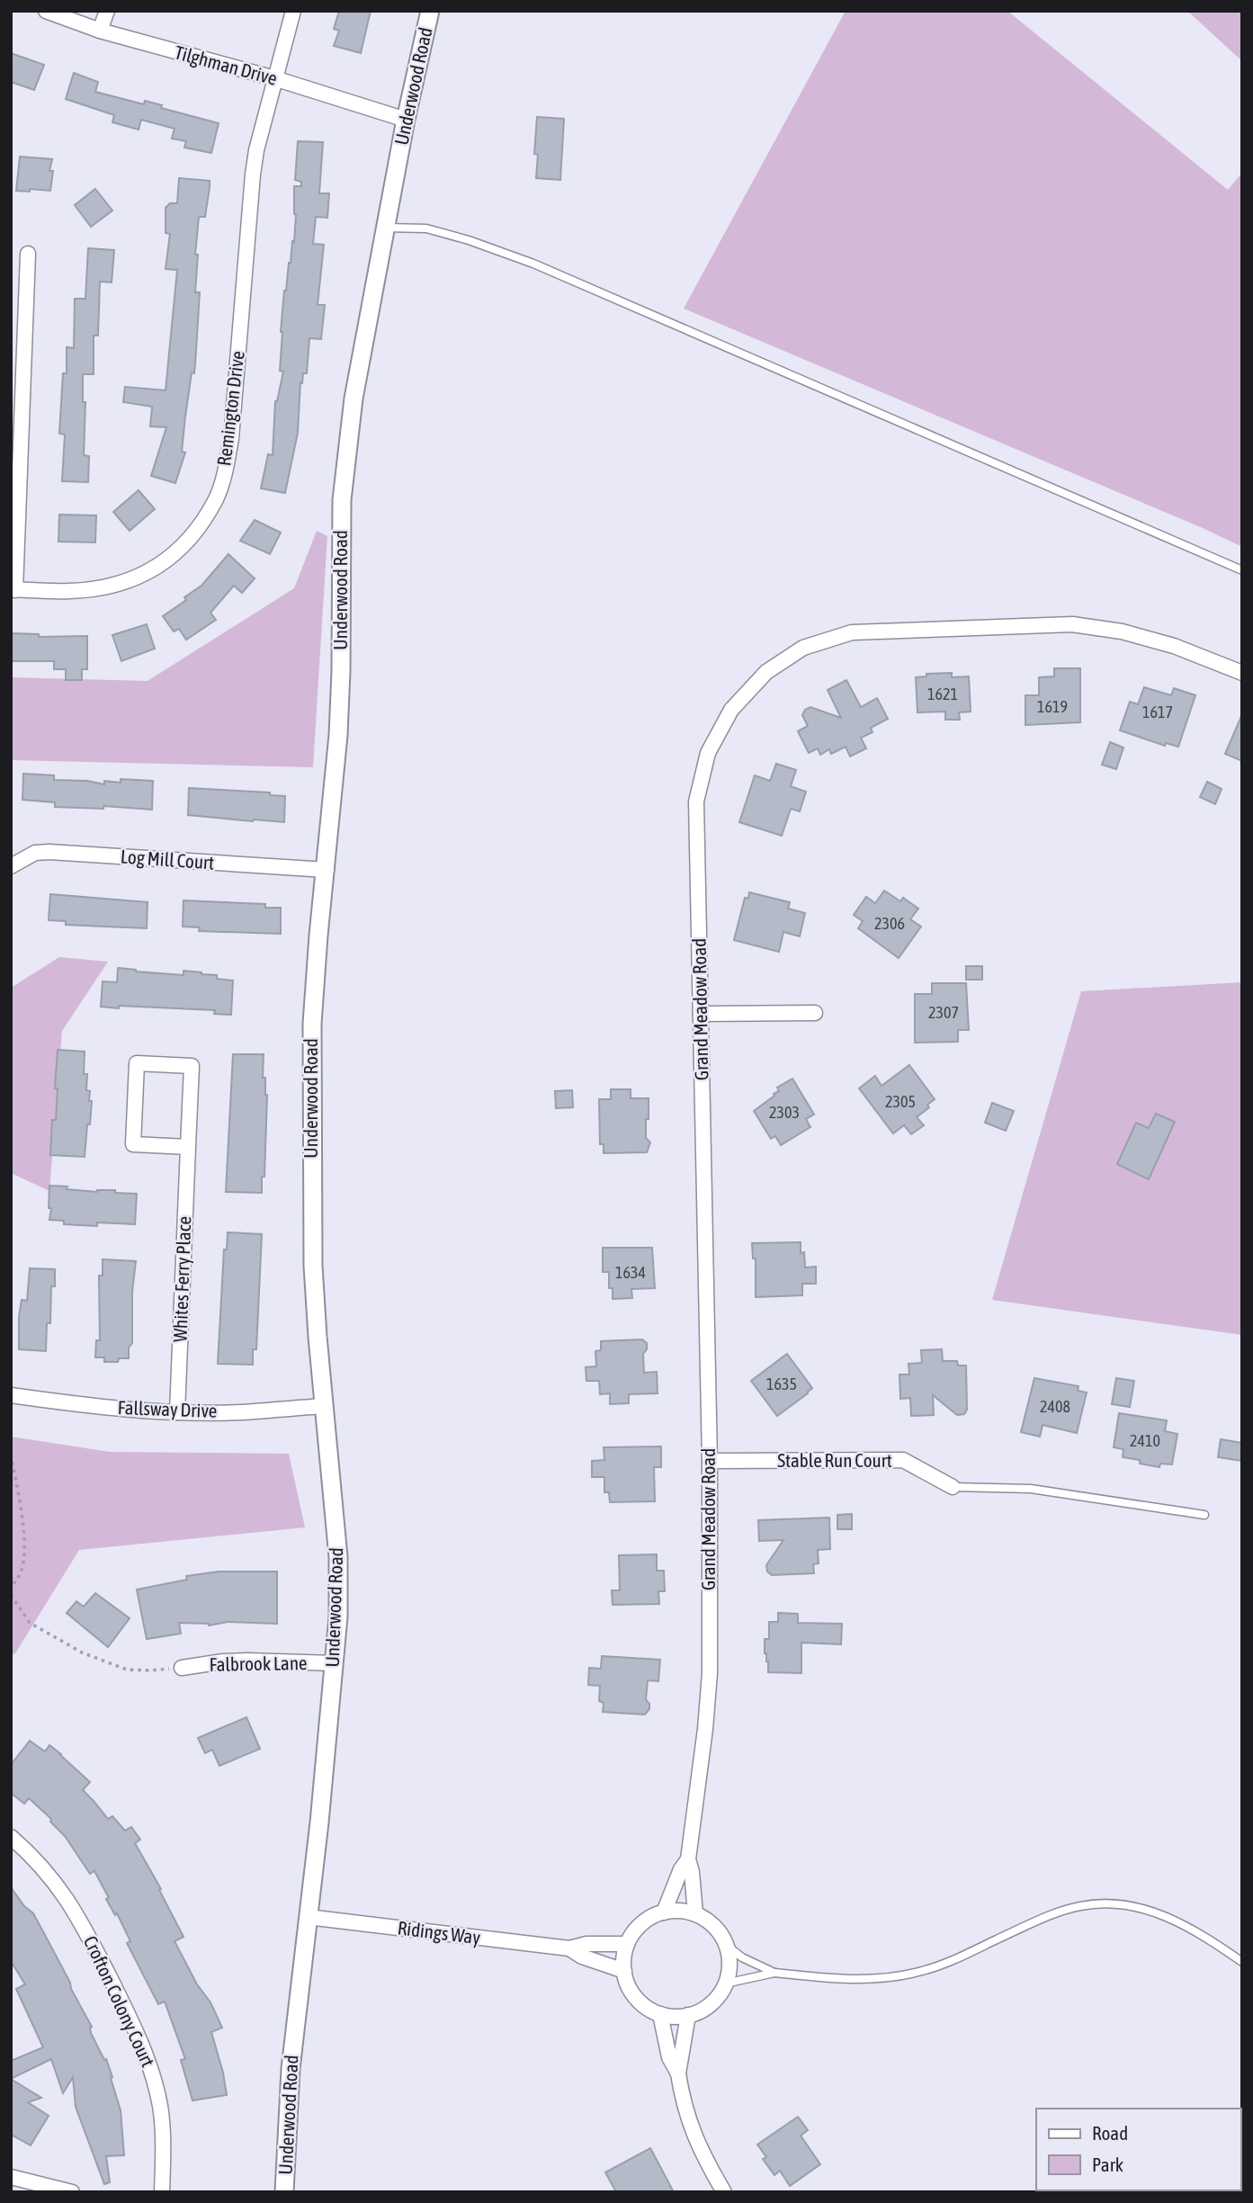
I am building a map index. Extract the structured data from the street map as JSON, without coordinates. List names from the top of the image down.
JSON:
{
  "streets": {
    "street": [
      "Tilghman Drive",
      "Underwood Road",
      "Remington Drive",
      "Log Mill Court",
      "Grand Meadow Road",
      "Whites Ferry Place",
      "Fallsway Drive",
      "Stable Run Court",
      "Falbrook Lane",
      "Ridings Way",
      "Crofton Colony Court"
    ]
  },
  "crossings": [
    ["Tilghman Drive", "Underwood Road"],
    ["Tilghman Drive", "Remington Drive"],
    ["Underwood Road", "Log Mill Court"],
    ["Underwood Road", "Fallsway Drive"],
    ["Underwood Road", "Falbrook Lane"],
    ["Underwood Road", "Ridings Way"],
    ["Grand Meadow Road", "Stable Run Court"],
    ["Grand Meadow Road", "Ridings Way"],
    ["Whites Ferry Place", "Fallsway Drive"]
  ],
  "house_numbers": [
    "1621",
    "1619",
    "1617",
    "2306",
    "2307",
    "2305",
    "2303",
    "1634",
    "1635",
    "2408",
    "2410"
  ],
  "legend": ["Road", "Park"]
}
